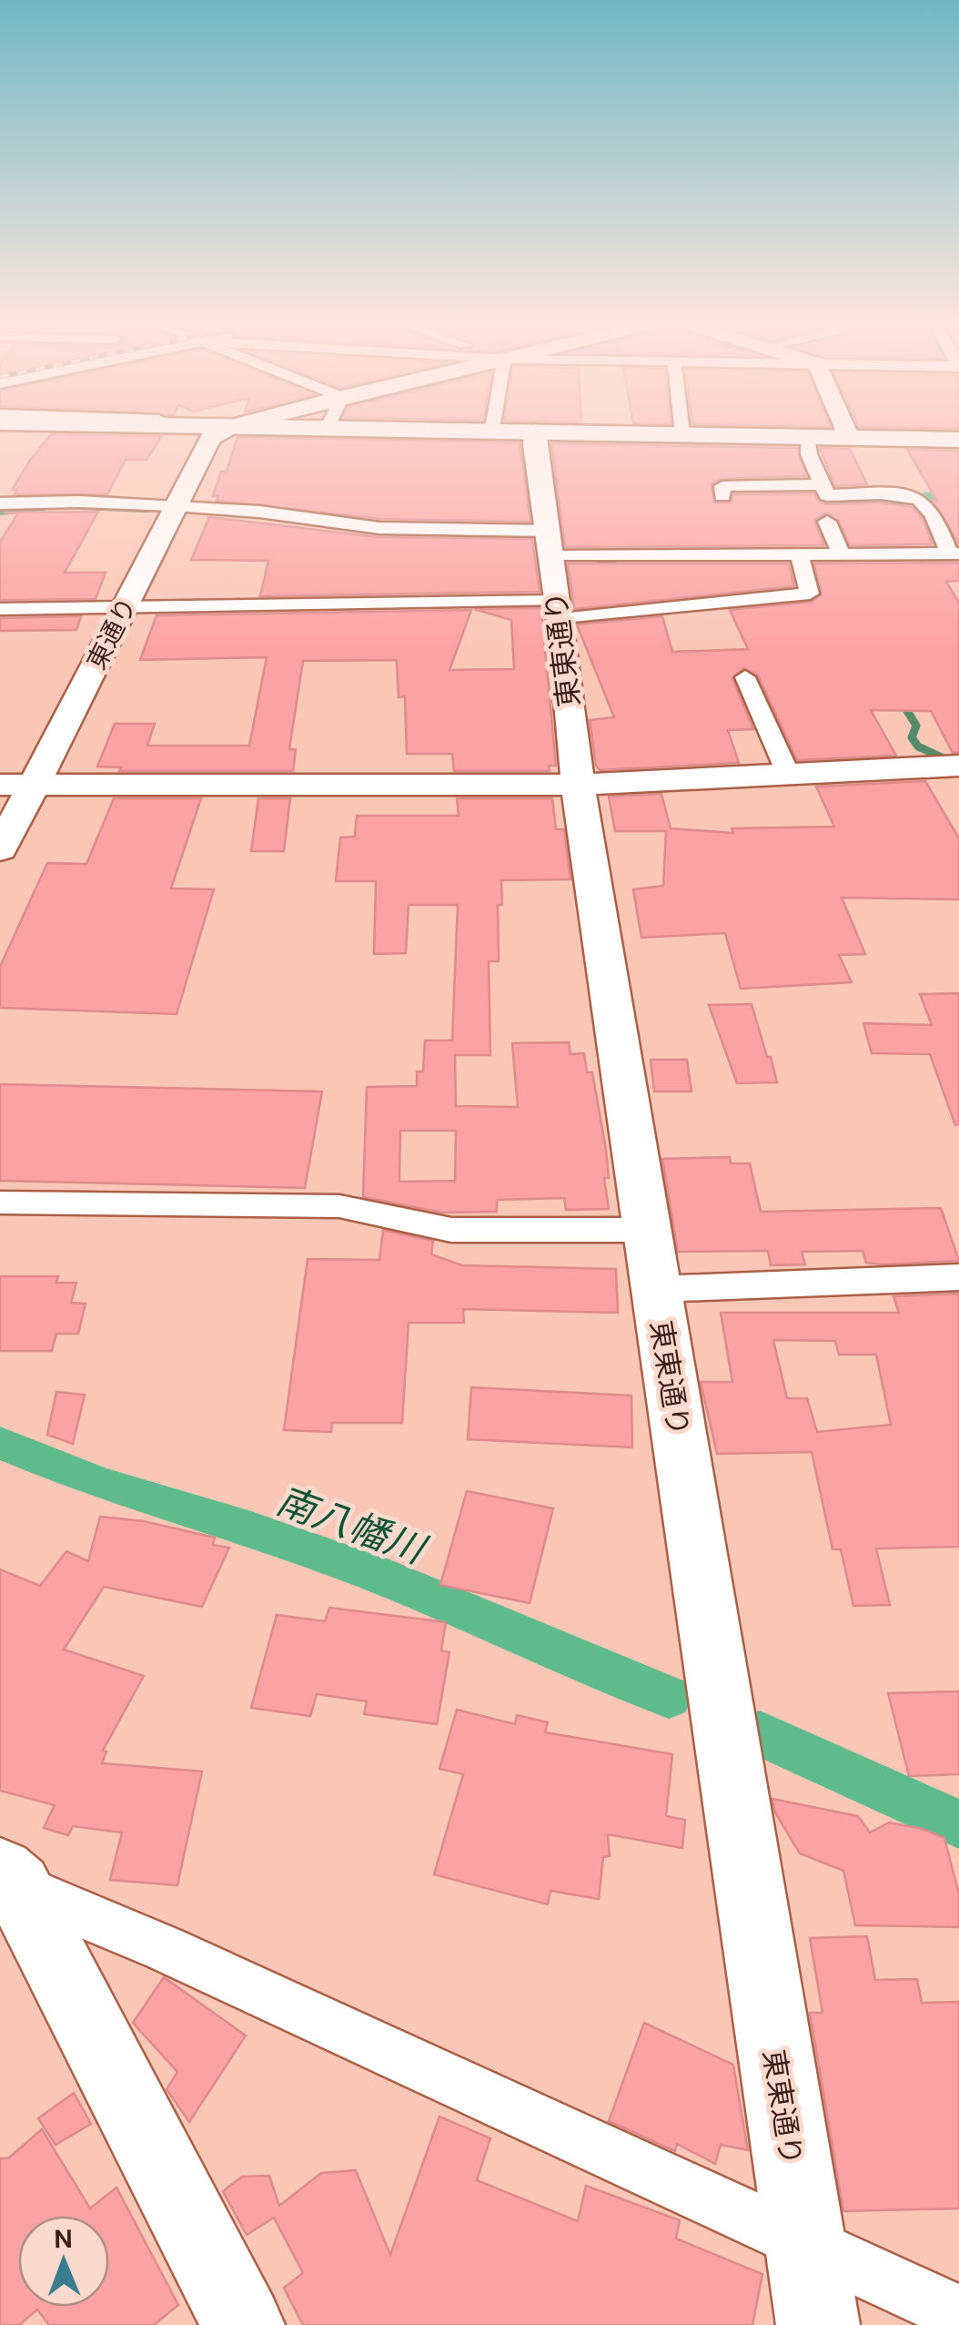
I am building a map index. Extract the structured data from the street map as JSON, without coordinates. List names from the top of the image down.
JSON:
{
  "streets": {
    "street": ["東通り", "東東通り"]
  },
  "water": ["南八幡川"],
  "north": "top"
}
